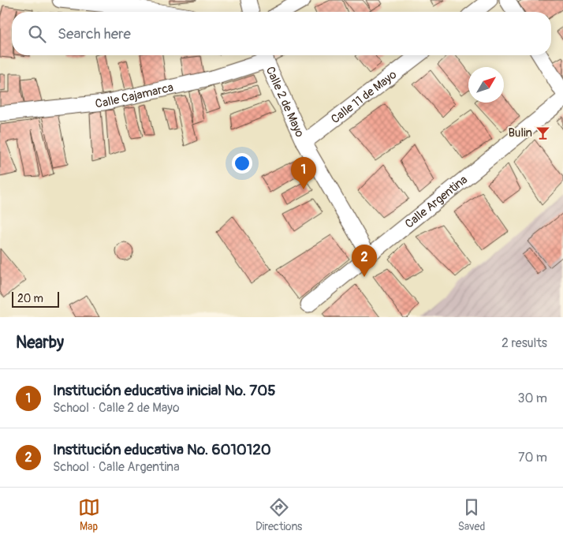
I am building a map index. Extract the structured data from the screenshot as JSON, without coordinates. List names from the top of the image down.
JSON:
{
  "streets": {
    "street": [
      "Calle Cajamarca",
      "Calle 11 de Mayo",
      "Calle 2 de Mayo",
      "Calle Argentina"
    ]
  },
  "crossings": [
    ["Calle Cajamarca", "Calle 2 de Mayo"],
    ["Calle 11 de Mayo", "Calle 2 de Mayo"],
    ["Calle 2 de Mayo", "Calle Argentina"]
  ],
  "places": {
    "bar": ["Bulin"]
  },
  "scale_bar": "20 m",
  "north": "top right",
  "page": {
    "search": "Search here",
    "pins": ["1", "2"],
    "scale": "20 m",
    "heading": ["Nearby", "2 results"],
    "list": [
      {
        "mark": "1",
        "name": "Institución educativa inicial No. 705",
        "note": "School · Calle 2 de Mayo",
        "value": "30 m"
      },
      {
        "mark": "2",
        "name": "Institución educativa No. 6010120",
        "note": "School · Calle Argentina",
        "value": "70 m"
      }
    ],
    "nav": ["Map", "Directions", "Saved"]
  }
}
